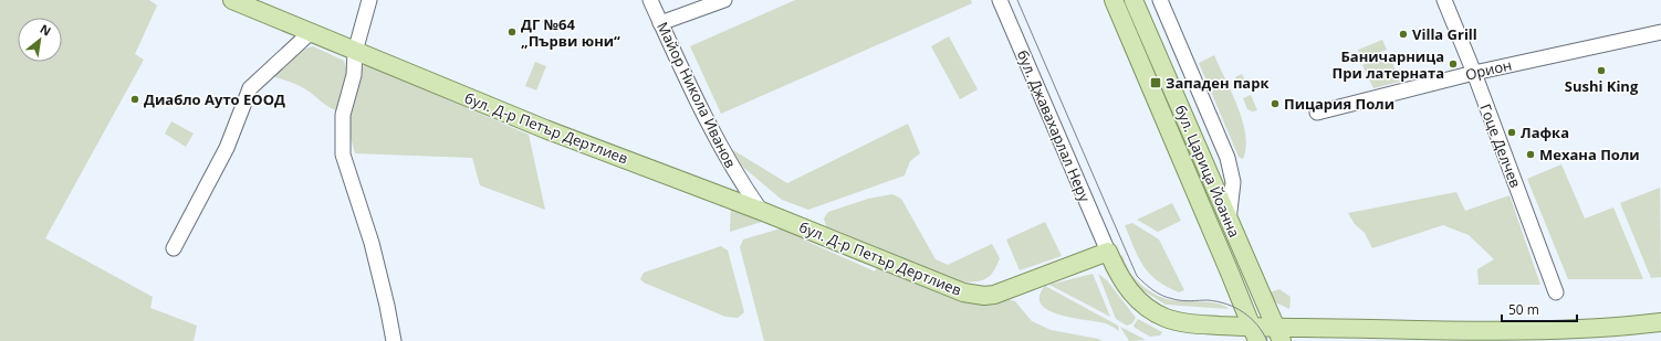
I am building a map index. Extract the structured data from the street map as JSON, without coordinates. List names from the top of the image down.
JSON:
{
  "streets": {
    "main road": ["бул. Д-р Петър Дертлиев", "бул. Царица Йоанна"],
    "street": [
      "Орион",
      "Майор Никола Иванов",
      "бул. Джавахарлал Неру",
      "Гоце Делчев"
    ]
  },
  "crossings": [
    ["Орион", "Гоце Делчев"],
    ["Майор Никола Иванов", "бул. Д-р Петър Дертлиев"],
    ["бул. Джавахарлал Неру", "бул. Д-р Петър Дертлиев"]
  ],
  "places": {
    "other": [
      "ДГ №64 „Първи юни“",
      "Villa Grill",
      "Баничарница При латерната",
      "Sushi King",
      "Диабло Ауто ЕООД",
      "Пицария Поли",
      "Лафка",
      "Механа Поли"
    ],
    "transit": ["Западен парк"]
  },
  "scale_bar": "50 m",
  "north": "top right"
}
